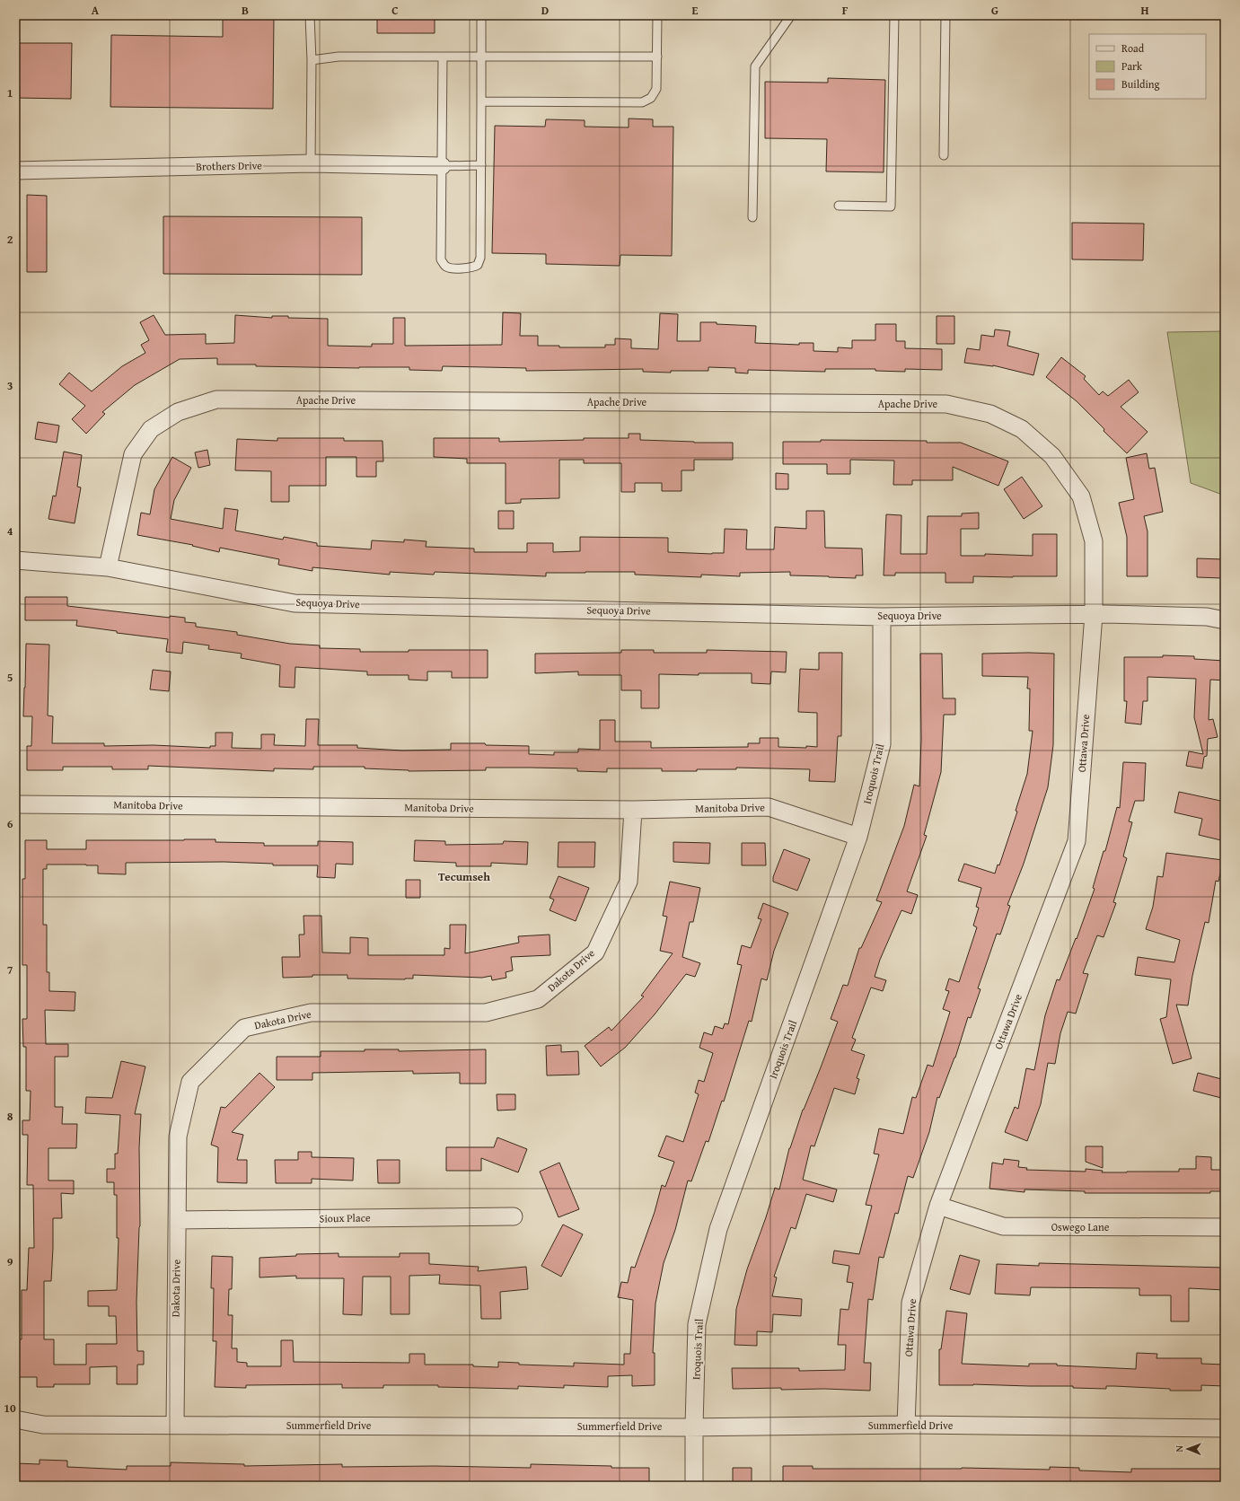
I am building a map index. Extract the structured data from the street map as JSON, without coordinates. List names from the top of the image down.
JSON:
{
  "streets": {
    "street": [
      "Brothers Drive",
      "Apache Drive",
      "Sequoya Drive",
      "Ottawa Drive",
      "Iroquois Trail",
      "Manitoba Drive",
      "Dakota Drive",
      "Sioux Place",
      "Oswego Lane",
      "Summerfield Drive"
    ]
  },
  "crossings": [
    ["Apache Drive", "Sequoya Drive"],
    ["Apache Drive", "Ottawa Drive"],
    ["Sequoya Drive", "Ottawa Drive"],
    ["Sequoya Drive", "Iroquois Trail"],
    ["Ottawa Drive", "Oswego Lane"],
    ["Ottawa Drive", "Summerfield Drive"],
    ["Iroquois Trail", "Manitoba Drive"],
    ["Iroquois Trail", "Summerfield Drive"],
    ["Manitoba Drive", "Dakota Drive"],
    ["Dakota Drive", "Sioux Place"],
    ["Dakota Drive", "Summerfield Drive"]
  ],
  "districts": ["Tecumseh"],
  "legend": ["Road", "Park", "Building"],
  "north": "left",
  "grid": {
    "columns": [
      "A",
      "B",
      "C",
      "D",
      "E",
      "F",
      "G",
      "H"
    ],
    "rows": [
      "1",
      "2",
      "3",
      "4",
      "5",
      "6",
      "7",
      "8",
      "9",
      "10"
    ]
  }
}
